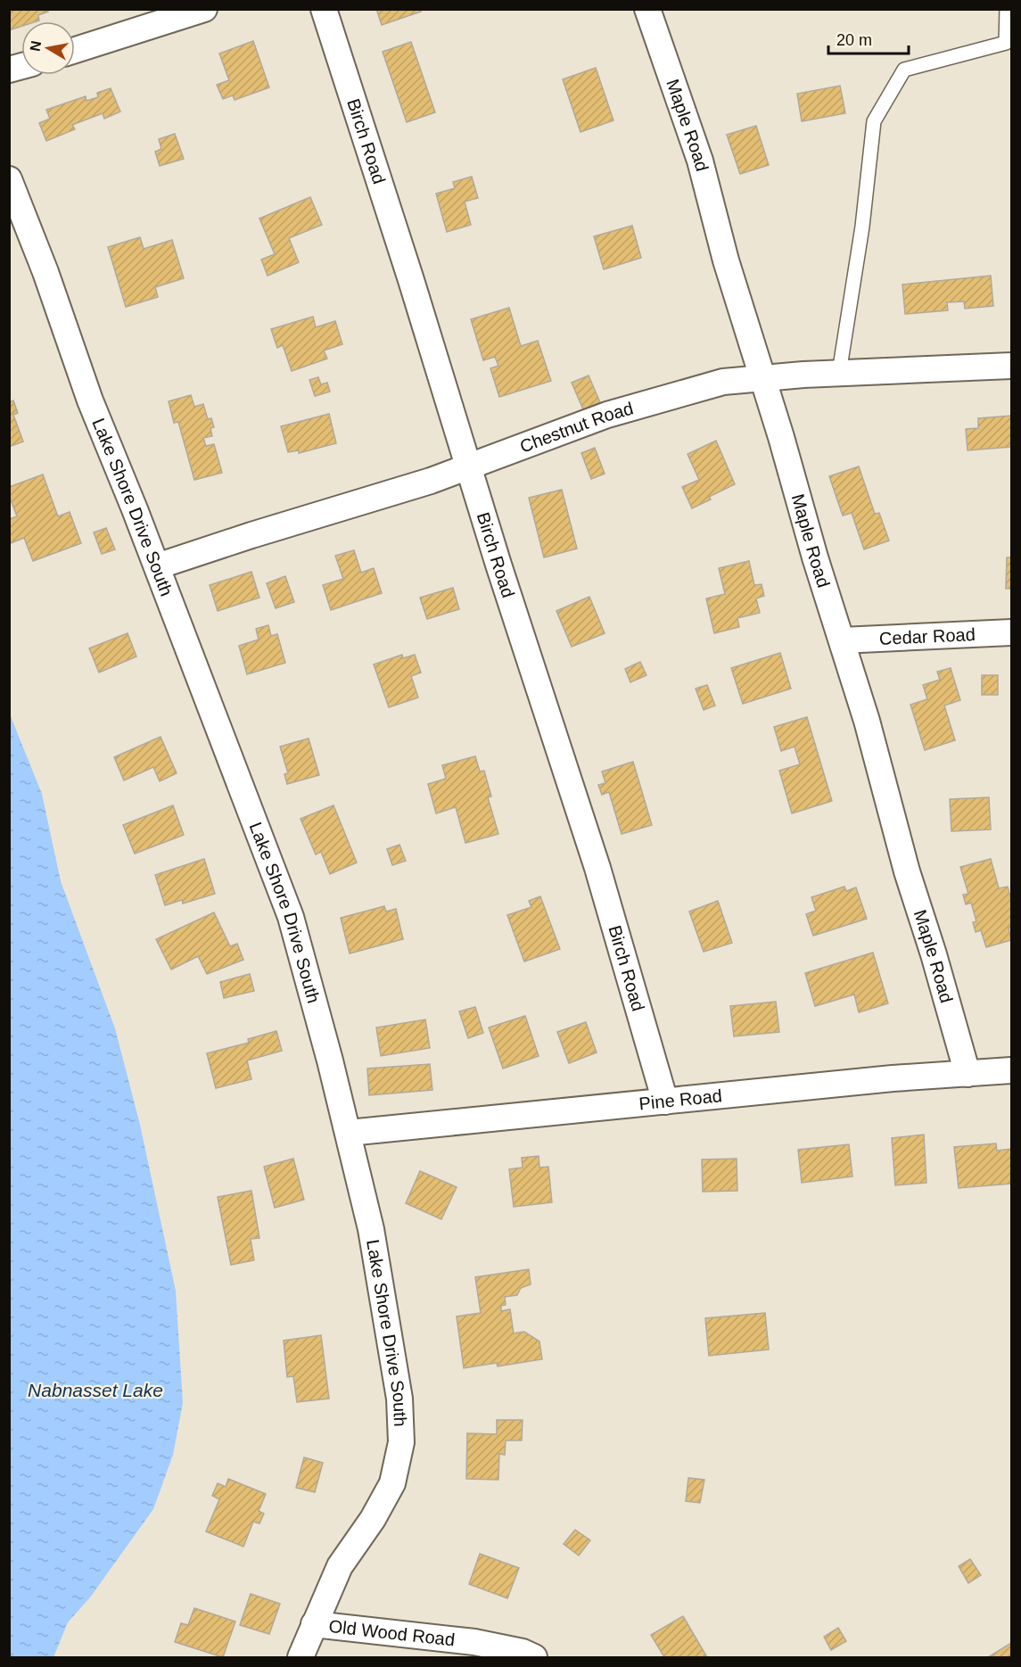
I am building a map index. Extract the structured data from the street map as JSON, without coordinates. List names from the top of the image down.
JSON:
{
  "streets": {
    "street": [
      "Maple Road",
      "Birch Road",
      "Chestnut Road",
      "Lake Shore Drive South",
      "Cedar Road",
      "Pine Road",
      "Old Wood Road"
    ]
  },
  "crossings": [
    ["Maple Road", "Chestnut Road"],
    ["Maple Road", "Cedar Road"],
    ["Maple Road", "Pine Road"],
    ["Birch Road", "Chestnut Road"],
    ["Birch Road", "Pine Road"],
    ["Chestnut Road", "Lake Shore Drive South"],
    ["Lake Shore Drive South", "Pine Road"],
    ["Lake Shore Drive South", "Old Wood Road"]
  ],
  "water": ["Nabnasset Lake"],
  "scale_bar": "20 m",
  "north": "left"
}
